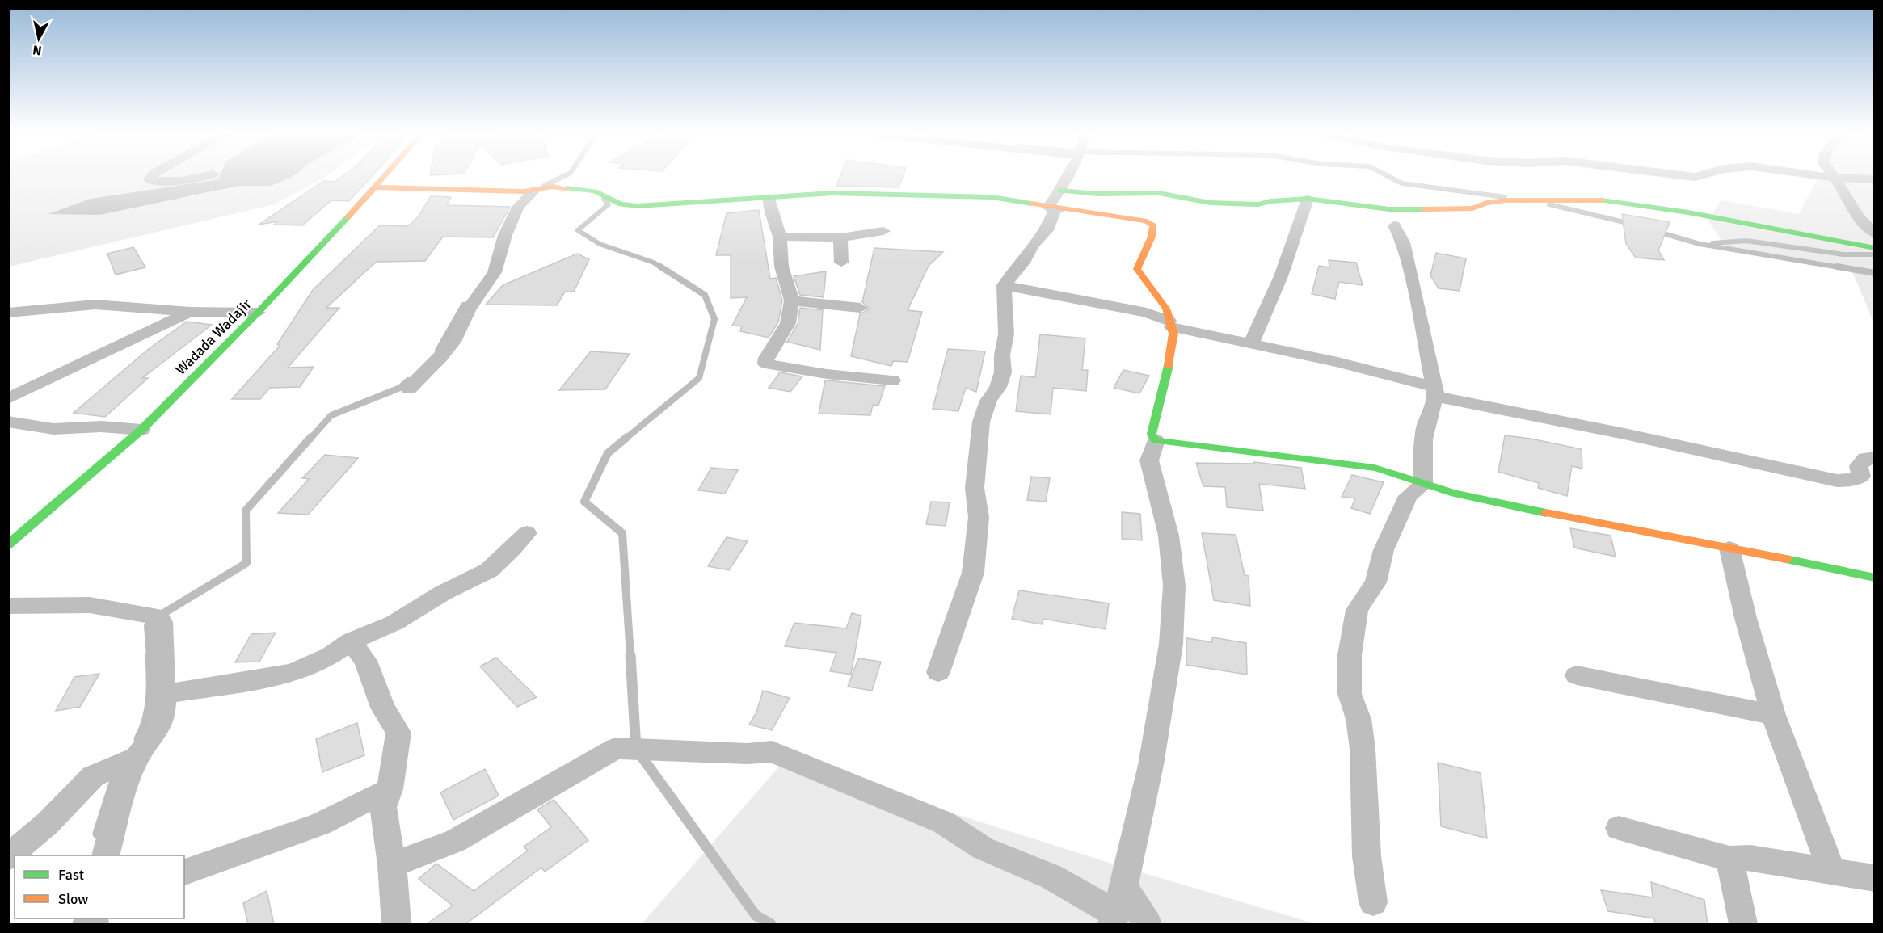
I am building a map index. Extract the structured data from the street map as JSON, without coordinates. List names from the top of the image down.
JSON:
{
  "streets": {
    "street": ["Wadada Wadajir"]
  },
  "legend": ["Fast", "Slow"],
  "north": "bottom"
}
